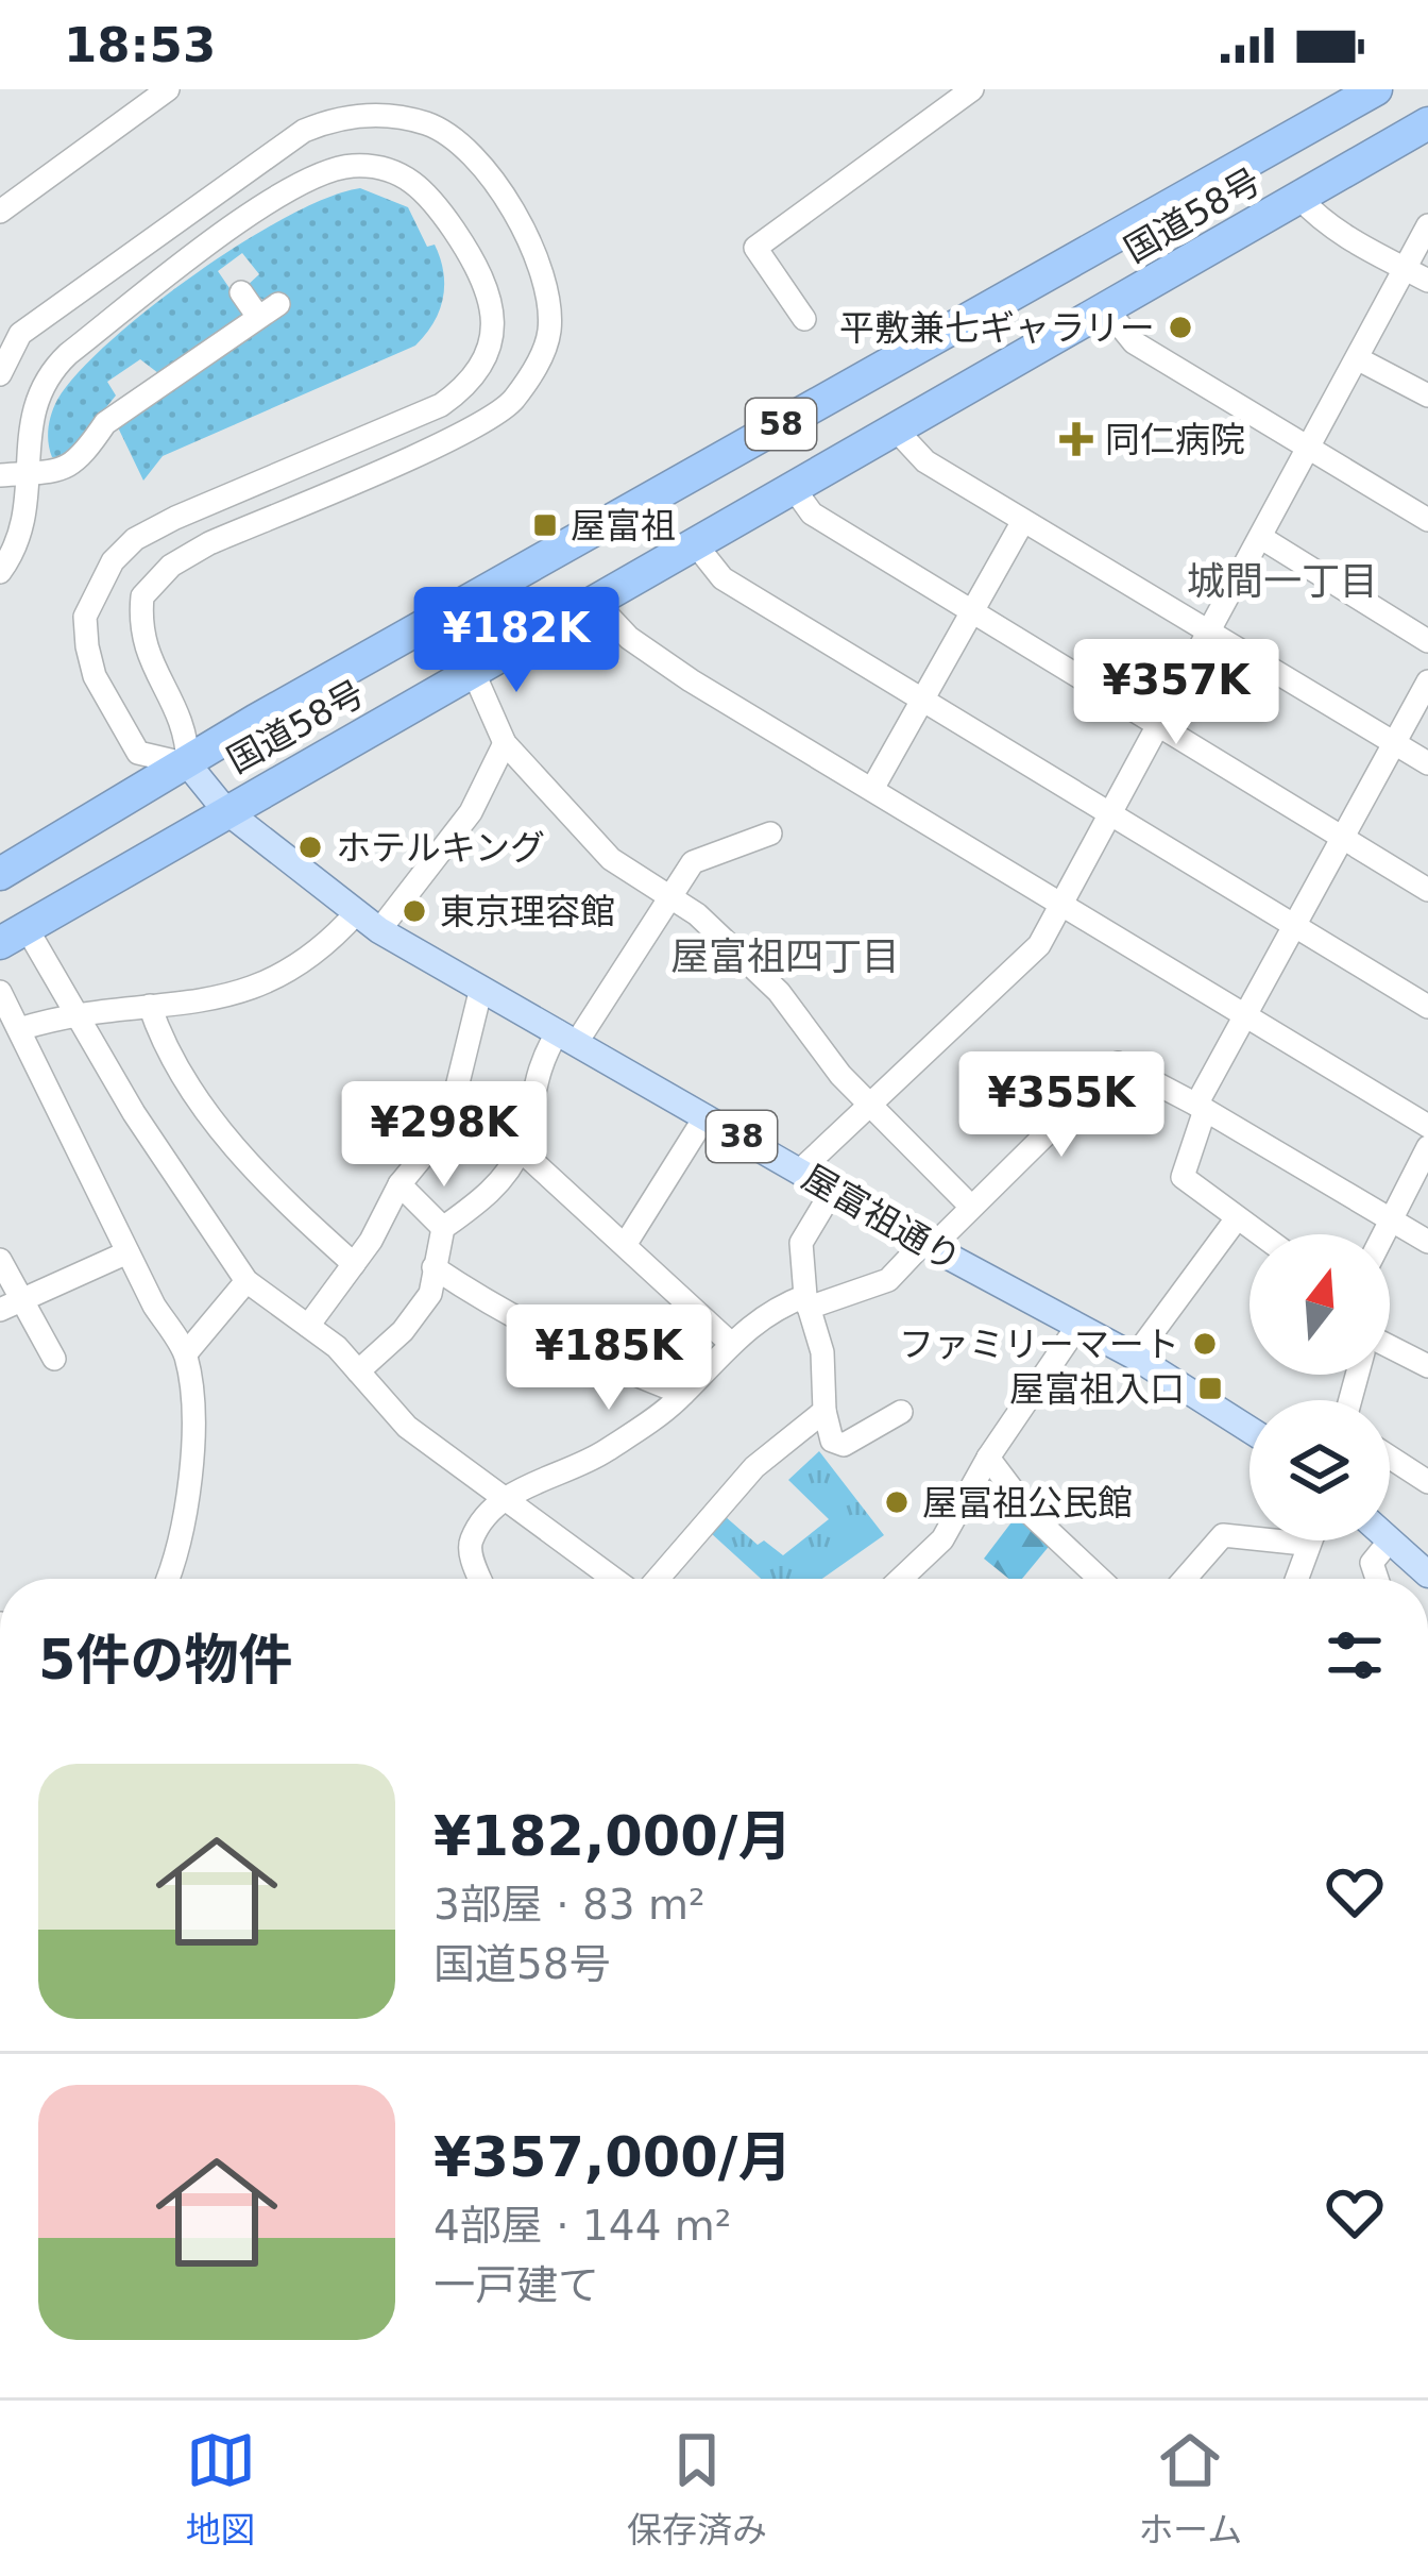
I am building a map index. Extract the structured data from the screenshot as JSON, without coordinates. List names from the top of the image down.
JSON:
{
  "streets": {
    "highway": ["国道58号", "58"],
    "main road": ["38", "屋富祖通り"]
  },
  "crossings": [
    ["国道58号", "屋富祖通り"]
  ],
  "districts": ["城間一丁目", "屋富祖四丁目"],
  "places": {
    "other": [
      "平敷兼七ギャラリー",
      "ホテルキング",
      "東京理容館",
      "ファミリーマート",
      "屋冨祖公民館"
    ],
    "health": ["同仁病院"],
    "transit": ["屋富祖", "屋富祖入口"]
  },
  "north": "top",
  "page": {
    "status": "18:53",
    "price": [
      "¥182K",
      "¥357K",
      "¥355K",
      "¥298K",
      "¥185K"
    ],
    "heading": "5件の物件",
    "list": [
      {
        "name": "¥182,000/月",
        "note": "3部屋 · 83 m² · 国道58号"
      },
      {
        "name": "¥357,000/月",
        "note": "4部屋 · 144 m² · 一戸建て"
      }
    ],
    "tabs": ["地図", "保存済み", "ホーム"]
  }
}
